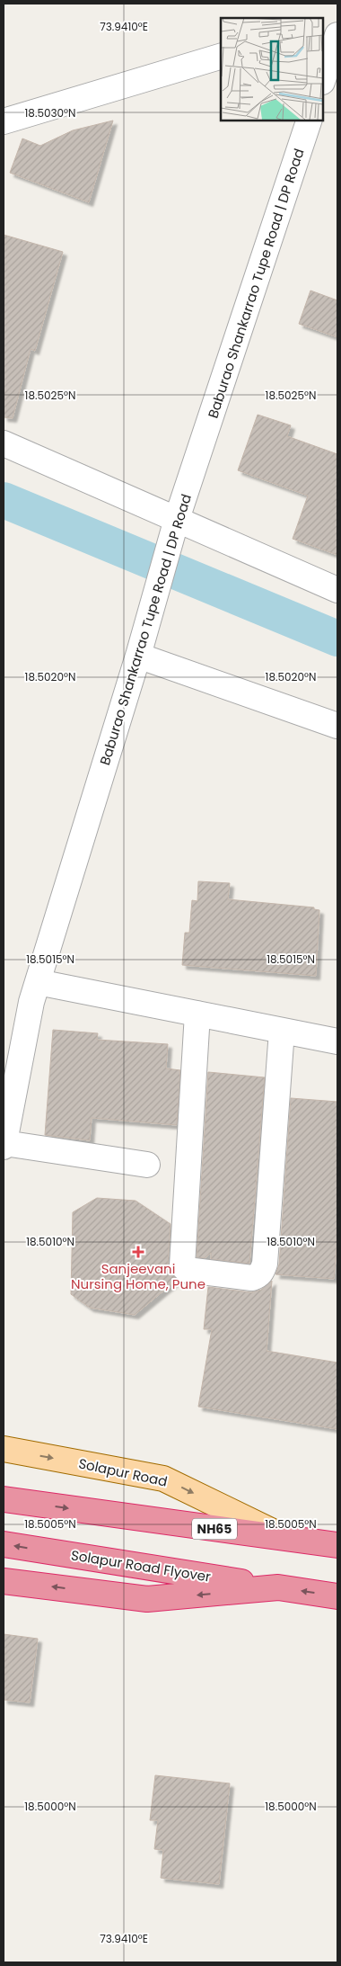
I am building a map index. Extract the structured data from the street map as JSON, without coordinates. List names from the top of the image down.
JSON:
{
  "streets": {
    "highway": ["Solapur Road", "NH65", "Solapur Road Flyover"],
    "street": ["Baburao Shankarrao Tupe Road | DP Road"]
  },
  "crossings": [
    ["Solapur Road", "NH65"]
  ],
  "one_way": ["Solapur Road"],
  "places": {
    "health": ["Sanjeevani Nursing Home, Pune"]
  },
  "coordinates": [
    "73.9410°E",
    "18.5030°N",
    "18.5025°N",
    "18.5020°N",
    "18.5015°N",
    "18.5010°N",
    "18.5005°N",
    "18.5000°N"
  ]
}
